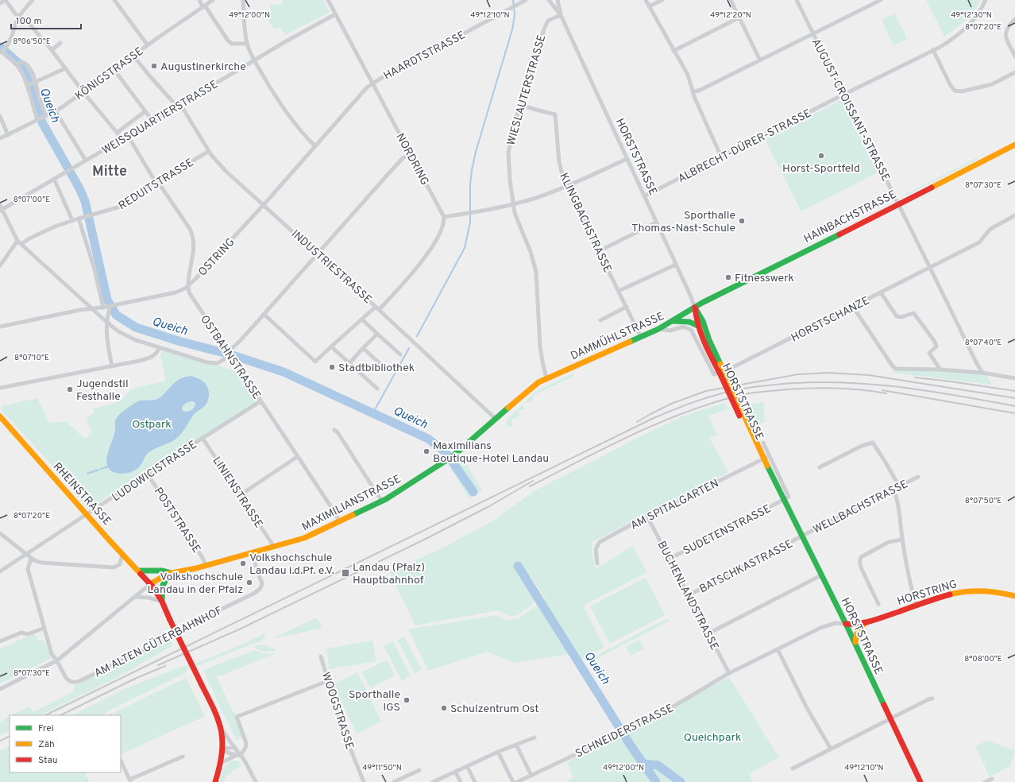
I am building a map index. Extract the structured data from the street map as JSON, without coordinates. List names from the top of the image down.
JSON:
{
  "streets": {
    "street": [
      "HAARDTSTRASSE",
      "KÖNIGSTRASSE",
      "WIESLAUTERSTRASSE",
      "AUGUST-CROISSANT-STRASSE",
      "WEISSQUARTIERSTRASSE",
      "ALBRECHT-DÜRER-STRASSE",
      "HORSTSTRASSE",
      "NORDRING",
      "REDUITSTRASSE",
      "HAINBACHSTRASSE",
      "KLINGBACHSTRASSE",
      "OSTRING",
      "INDUSTRIESTRASSE",
      "HORSTSCHANZE",
      "DAMMÜHLSTRASSE",
      "OSTBAHNSTRASSE",
      "LUDOWICISTRASSE",
      "LINIENSTRASSE",
      "RHEINSTRASSE",
      "MAXIMILIANSTRASSE",
      "AM SPITALGARTEN",
      "WELLBACHSTRASSE",
      "POSTSTRASSE",
      "SUDETENSTRASSE",
      "BATSCHKASTRASSE",
      "HORSTRING",
      "BUCHENLANDSTRASSE",
      "AM ALTEN GÜTERBAHNHOF",
      "WOOGSTRASSE",
      "SCHNEIDERSTRASSE"
    ]
  },
  "crossings": [
    ["HAARDTSTRASSE", "NORDRING"],
    ["HAARDTSTRASSE", "OSTRING"],
    ["KÖNIGSTRASSE", "INDUSTRIESTRASSE"],
    ["WIESLAUTERSTRASSE", "HORSTSTRASSE"],
    ["WIESLAUTERSTRASSE", "KLINGBACHSTRASSE"],
    ["WIESLAUTERSTRASSE", "DAMMÜHLSTRASSE"],
    ["WIESLAUTERSTRASSE", "MAXIMILIANSTRASSE"],
    ["AUGUST-CROISSANT-STRASSE", "ALBRECHT-DÜRER-STRASSE"],
    ["AUGUST-CROISSANT-STRASSE", "HAINBACHSTRASSE"],
    ["AUGUST-CROISSANT-STRASSE", "HORSTSCHANZE"],
    ["WEISSQUARTIERSTRASSE", "NORDRING"],
    ["WEISSQUARTIERSTRASSE", "INDUSTRIESTRASSE"],
    ["ALBRECHT-DÜRER-STRASSE", "HORSTSTRASSE"],
    ["HORSTSTRASSE", "HAINBACHSTRASSE"],
    ["HORSTSTRASSE", "DAMMÜHLSTRASSE"],
    ["HORSTSTRASSE", "AM SPITALGARTEN"],
    ["HORSTSTRASSE", "WELLBACHSTRASSE"],
    ["HORSTSTRASSE", "SUDETENSTRASSE"],
    ["HORSTSTRASSE", "BATSCHKASTRASSE"],
    ["HORSTSTRASSE", "HORSTRING"],
    ["HORSTSTRASSE", "SCHNEIDERSTRASSE"],
    ["NORDRING", "OSTRING"],
    ["REDUITSTRASSE", "INDUSTRIESTRASSE"],
    ["HAINBACHSTRASSE", "DAMMÜHLSTRASSE"],
    ["KLINGBACHSTRASSE", "DAMMÜHLSTRASSE"],
    ["OSTRING", "INDUSTRIESTRASSE"],
    ["OSTRING", "OSTBAHNSTRASSE"],
    ["INDUSTRIESTRASSE", "MAXIMILIANSTRASSE"],
    ["HORSTSCHANZE", "DAMMÜHLSTRASSE"],
    ["DAMMÜHLSTRASSE", "MAXIMILIANSTRASSE"],
    ["OSTBAHNSTRASSE", "LUDOWICISTRASSE"],
    ["OSTBAHNSTRASSE", "MAXIMILIANSTRASSE"],
    ["LUDOWICISTRASSE", "LINIENSTRASSE"],
    ["LUDOWICISTRASSE", "RHEINSTRASSE"],
    ["LUDOWICISTRASSE", "POSTSTRASSE"],
    ["LINIENSTRASSE", "MAXIMILIANSTRASSE"],
    ["RHEINSTRASSE", "MAXIMILIANSTRASSE"],
    ["MAXIMILIANSTRASSE", "POSTSTRASSE"],
    ["MAXIMILIANSTRASSE", "AM ALTEN GÜTERBAHNHOF"],
    ["AM SPITALGARTEN", "BUCHENLANDSTRASSE"],
    ["WELLBACHSTRASSE", "BATSCHKASTRASSE"],
    ["SUDETENSTRASSE", "BUCHENLANDSTRASSE"],
    ["BATSCHKASTRASSE", "BUCHENLANDSTRASSE"],
    ["HORSTRING", "SCHNEIDERSTRASSE"],
    ["BUCHENLANDSTRASSE", "SCHNEIDERSTRASSE"]
  ],
  "districts": ["Mitte"],
  "water": ["Queich"],
  "parks": ["Ostpark", "Queichpark"],
  "places": {
    "other": [
      "Augustinerkirche",
      "Horst-Sportfeld",
      "Sporthalle Thomas-Nast-Schule",
      "Fitnesswerk",
      "Stadtbibliothek",
      "Jugendstil Festhalle",
      "Maximilians Boutique-Hotel Landau",
      "Volkshochschule Landau i.d.Pf. e.V.",
      "Volkshochschule Landau in der Pfalz",
      "Sporthalle IGS",
      "Schulzentrum Ost"
    ],
    "transit": ["Landau (Pfalz) Hauptbahnhof"]
  },
  "legend": ["Frei", "Zäh", "Stau"],
  "scale_bar": "100 m",
  "coordinates": [
    "49°12'00\"N",
    "49°12'10\"N",
    "49°12'20\"N",
    "49°12'30\"N",
    "8°07'20\"E",
    "8°06'50\"E",
    "8°07'30\"E",
    "8°07'00\"E",
    "8°07'40\"E",
    "8°07'10\"E",
    "8°07'50\"E",
    "8°08'00\"E",
    "49°11'50\"N"
  ]
}
